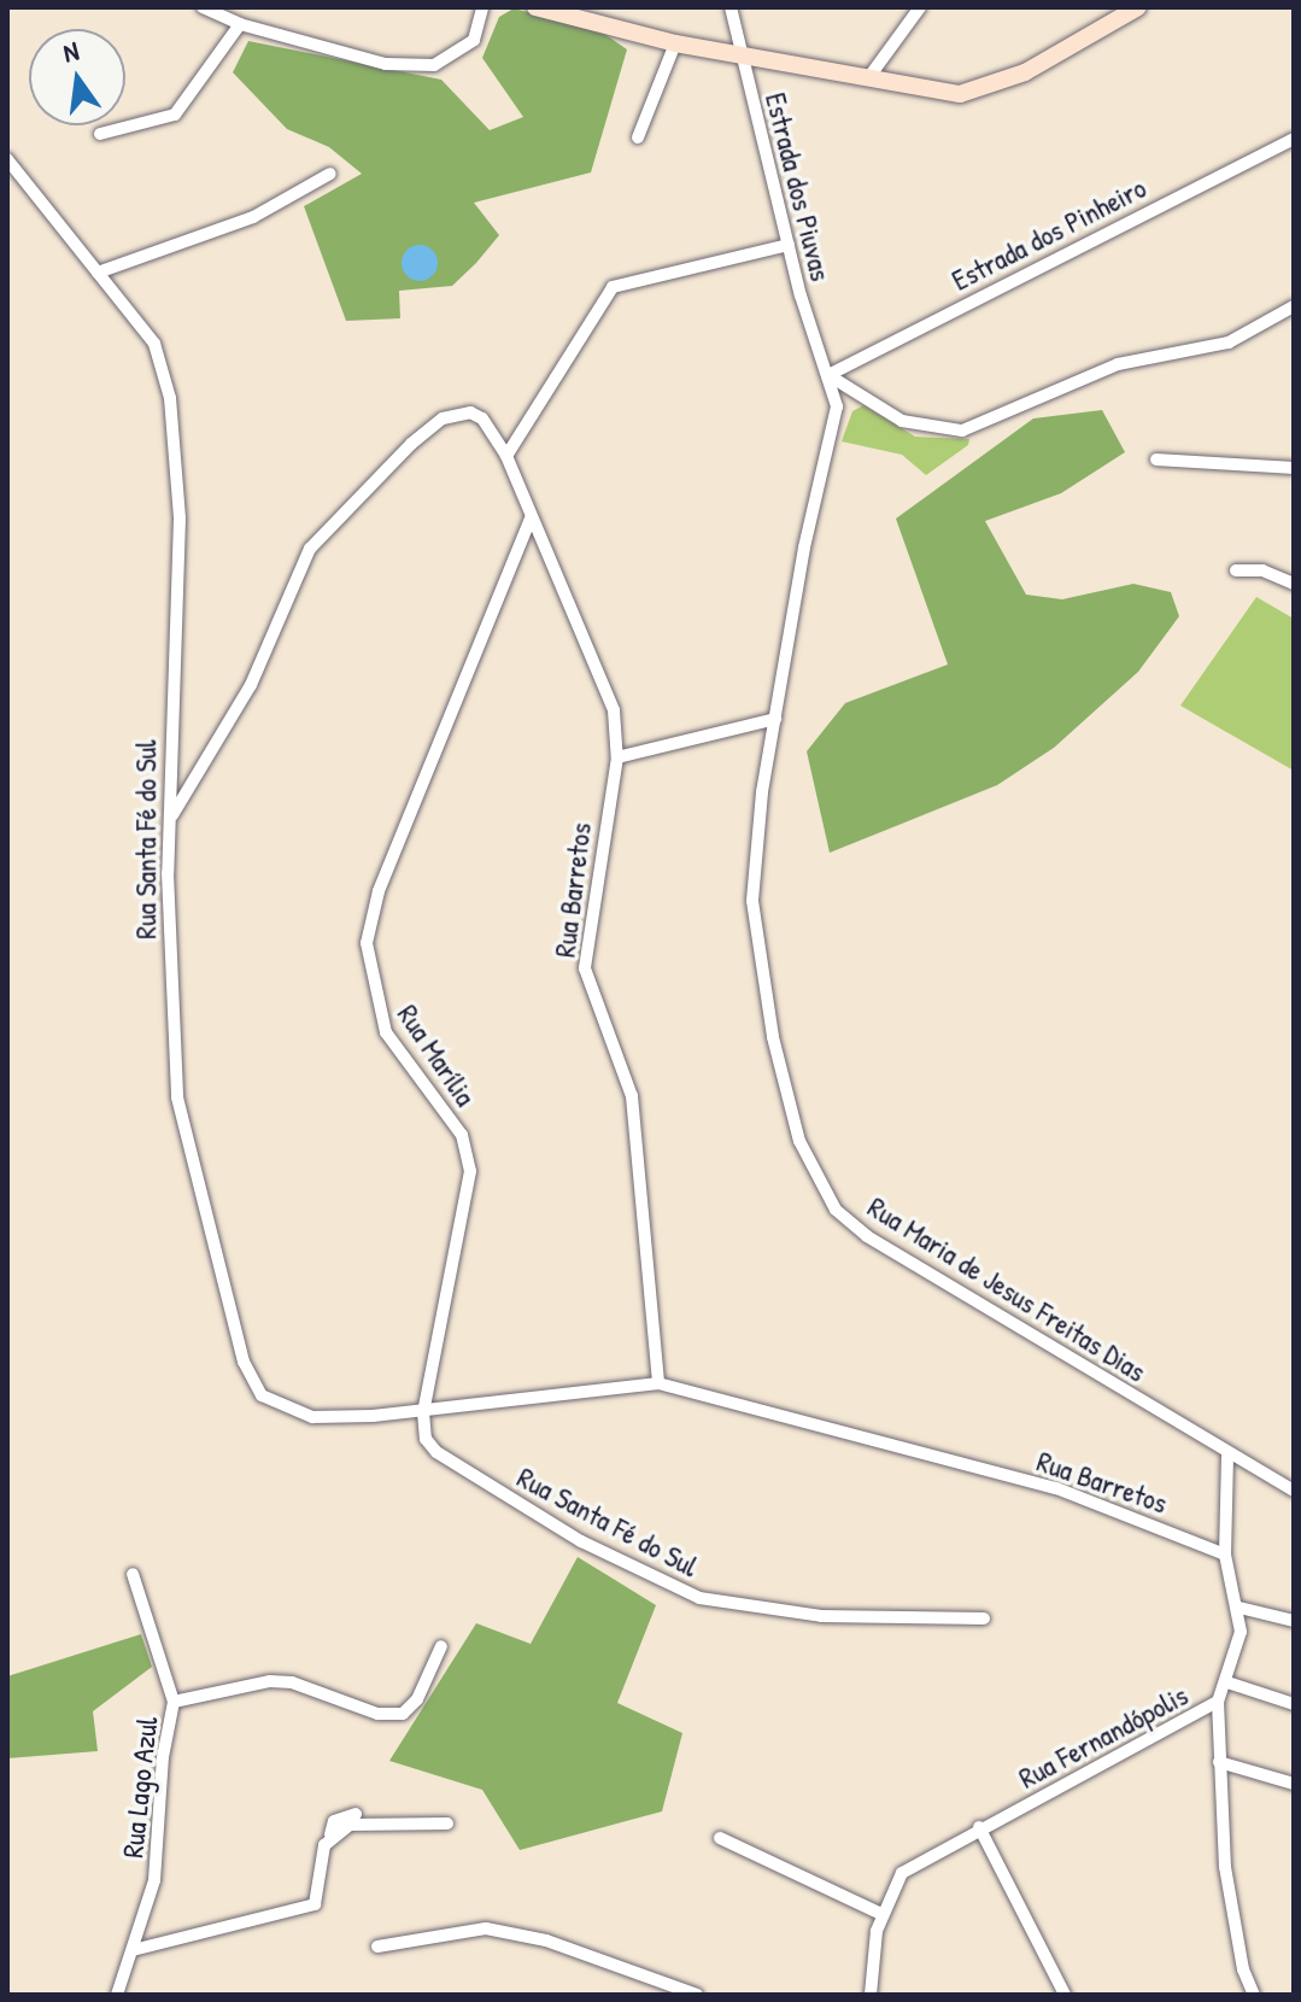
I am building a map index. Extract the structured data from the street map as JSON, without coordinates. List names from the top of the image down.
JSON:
{
  "streets": {
    "street": [
      "Estrada dos Piuvas",
      "Estrada dos Pinheiro",
      "Rua Santa Fé do Sul",
      "Rua Barretos",
      "Rua Marília",
      "Rua Maria de Jesus Freitas Dias",
      "Rua Fernandópolis",
      "Rua Lago Azul"
    ]
  },
  "crossings": [
    ["Estrada dos Piuvas", "Estrada dos Pinheiro"],
    ["Estrada dos Piuvas", "Rua Maria de Jesus Freitas Dias"],
    ["Estrada dos Pinheiro", "Rua Maria de Jesus Freitas Dias"],
    ["Rua Santa Fé do Sul", "Rua Barretos"],
    ["Rua Santa Fé do Sul", "Rua Marília"],
    ["Rua Barretos", "Rua Marília"],
    ["Rua Barretos", "Rua Fernandópolis"],
    ["Rua Maria de Jesus Freitas Dias", "Rua Fernandópolis"]
  ],
  "north": "top"
}
